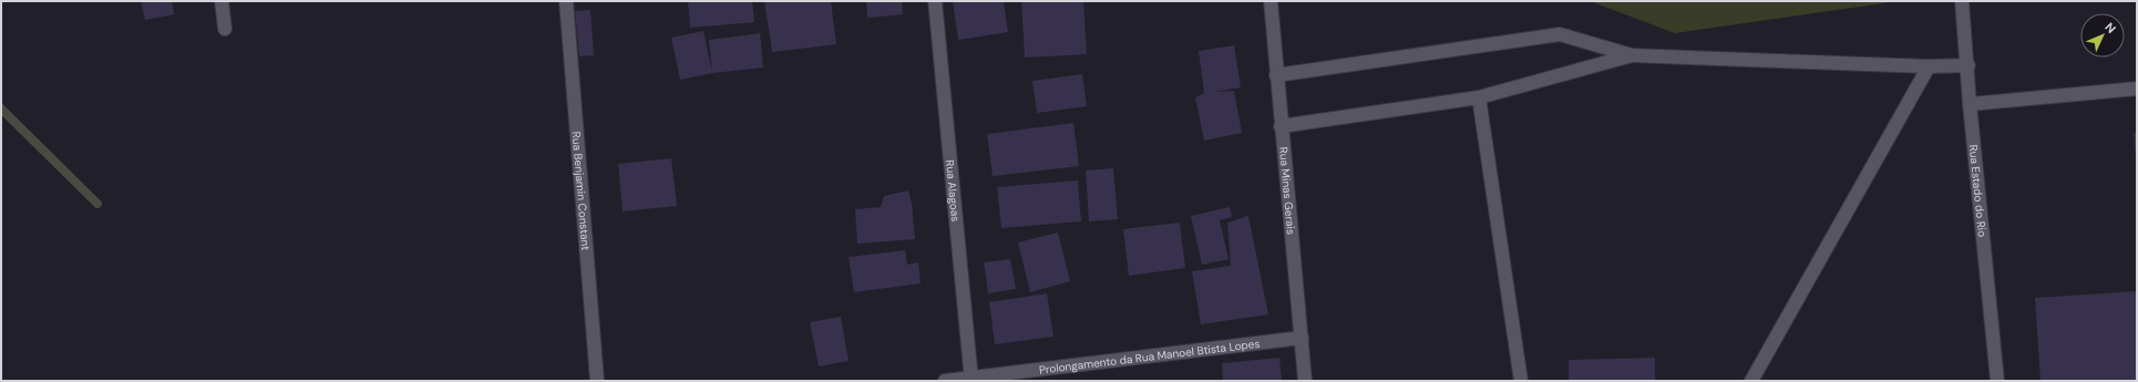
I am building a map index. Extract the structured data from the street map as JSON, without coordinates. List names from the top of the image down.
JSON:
{
  "streets": {
    "street": [
      "Rua Benjamin Constant",
      "Rua Alagoas",
      "Rua Minas Gerais",
      "Rua Estado do Rio",
      "Prolongamento da Rua Manoel Btista Lopes"
    ]
  },
  "crossings": [
    ["Rua Alagoas", "Prolongamento da Rua Manoel Btista Lopes"],
    ["Rua Minas Gerais", "Prolongamento da Rua Manoel Btista Lopes"]
  ],
  "north": "top right"
}
